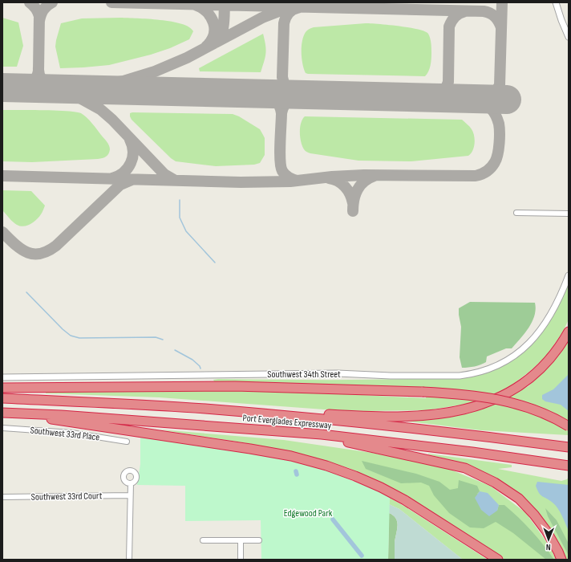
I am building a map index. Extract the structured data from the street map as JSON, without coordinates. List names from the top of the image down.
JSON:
{
  "streets": {
    "highway": ["Port Everglades Expressway"],
    "street": ["Southwest 34th Street", "Southwest 33rd Place", "Southwest 33rd Court"]
  },
  "parks": ["Edgewood Park"],
  "north": "bottom"
}
